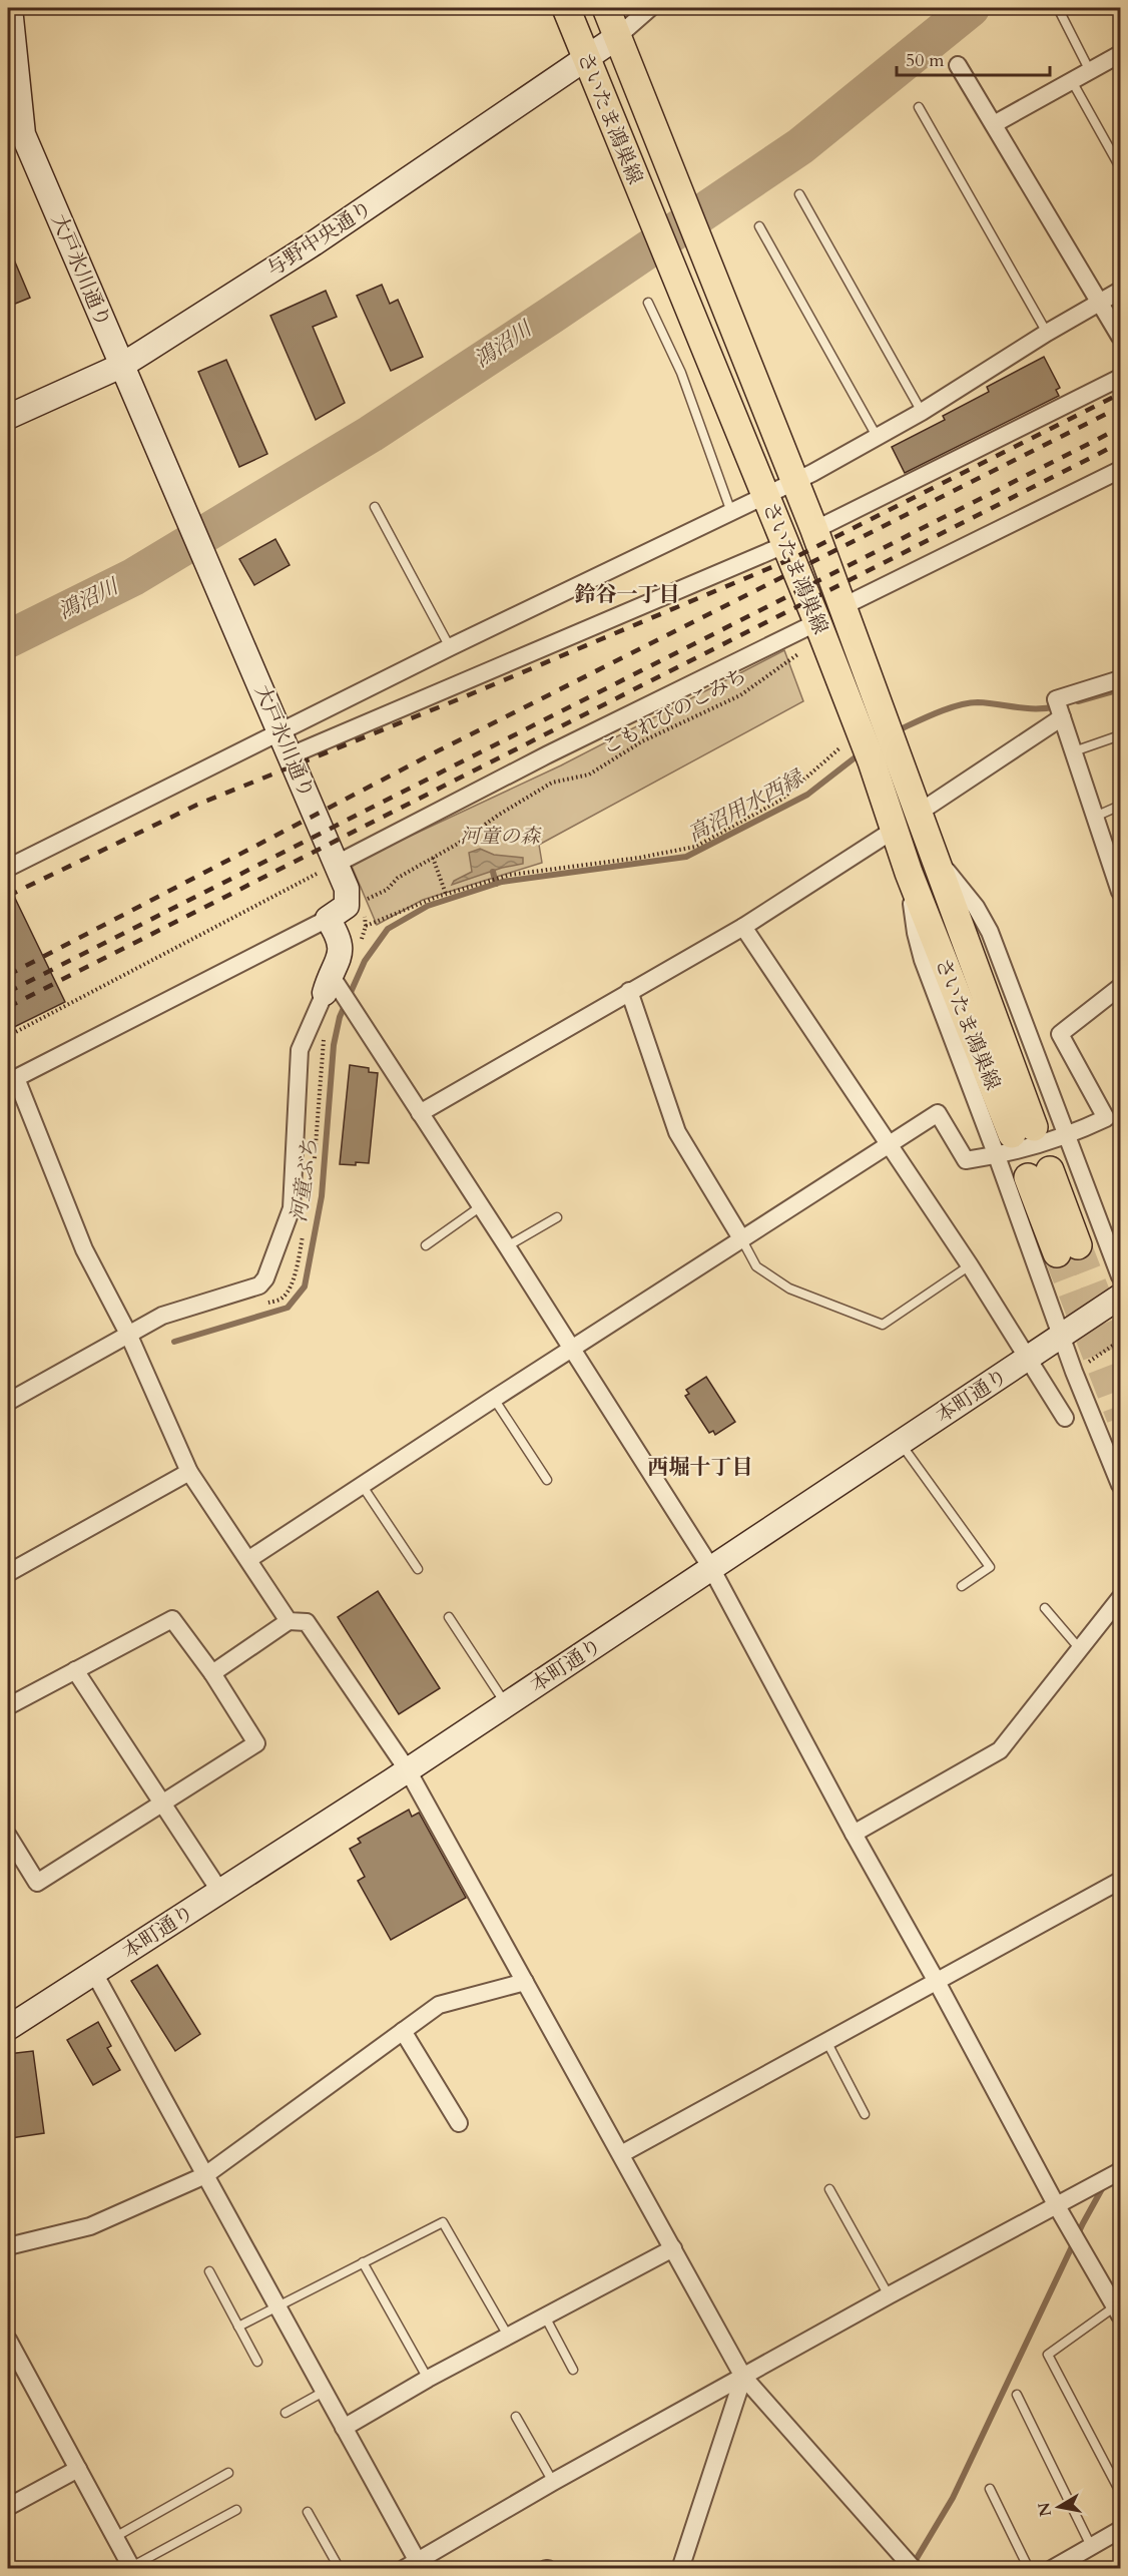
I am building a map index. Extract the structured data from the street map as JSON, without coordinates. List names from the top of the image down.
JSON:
{
  "streets": {
    "main road": ["さいたま鴻巣線"],
    "street": ["与野中央通り", "大戸氷川通り", "本町通り"],
    "path": ["こもれびのこみち"]
  },
  "crossings": [
    ["さいたま鴻巣線", "与野中央通り"],
    ["与野中央通り", "大戸氷川通り"],
    ["大戸氷川通り", "こもれびのこみち"]
  ],
  "districts": ["鈴谷一丁目", "西堀十丁目"],
  "water": ["鴻沼川", "高沼用水西縁", "河童ぶち"],
  "parks": ["河童の森"],
  "scale_bar": "50 m",
  "north": "left"
}
